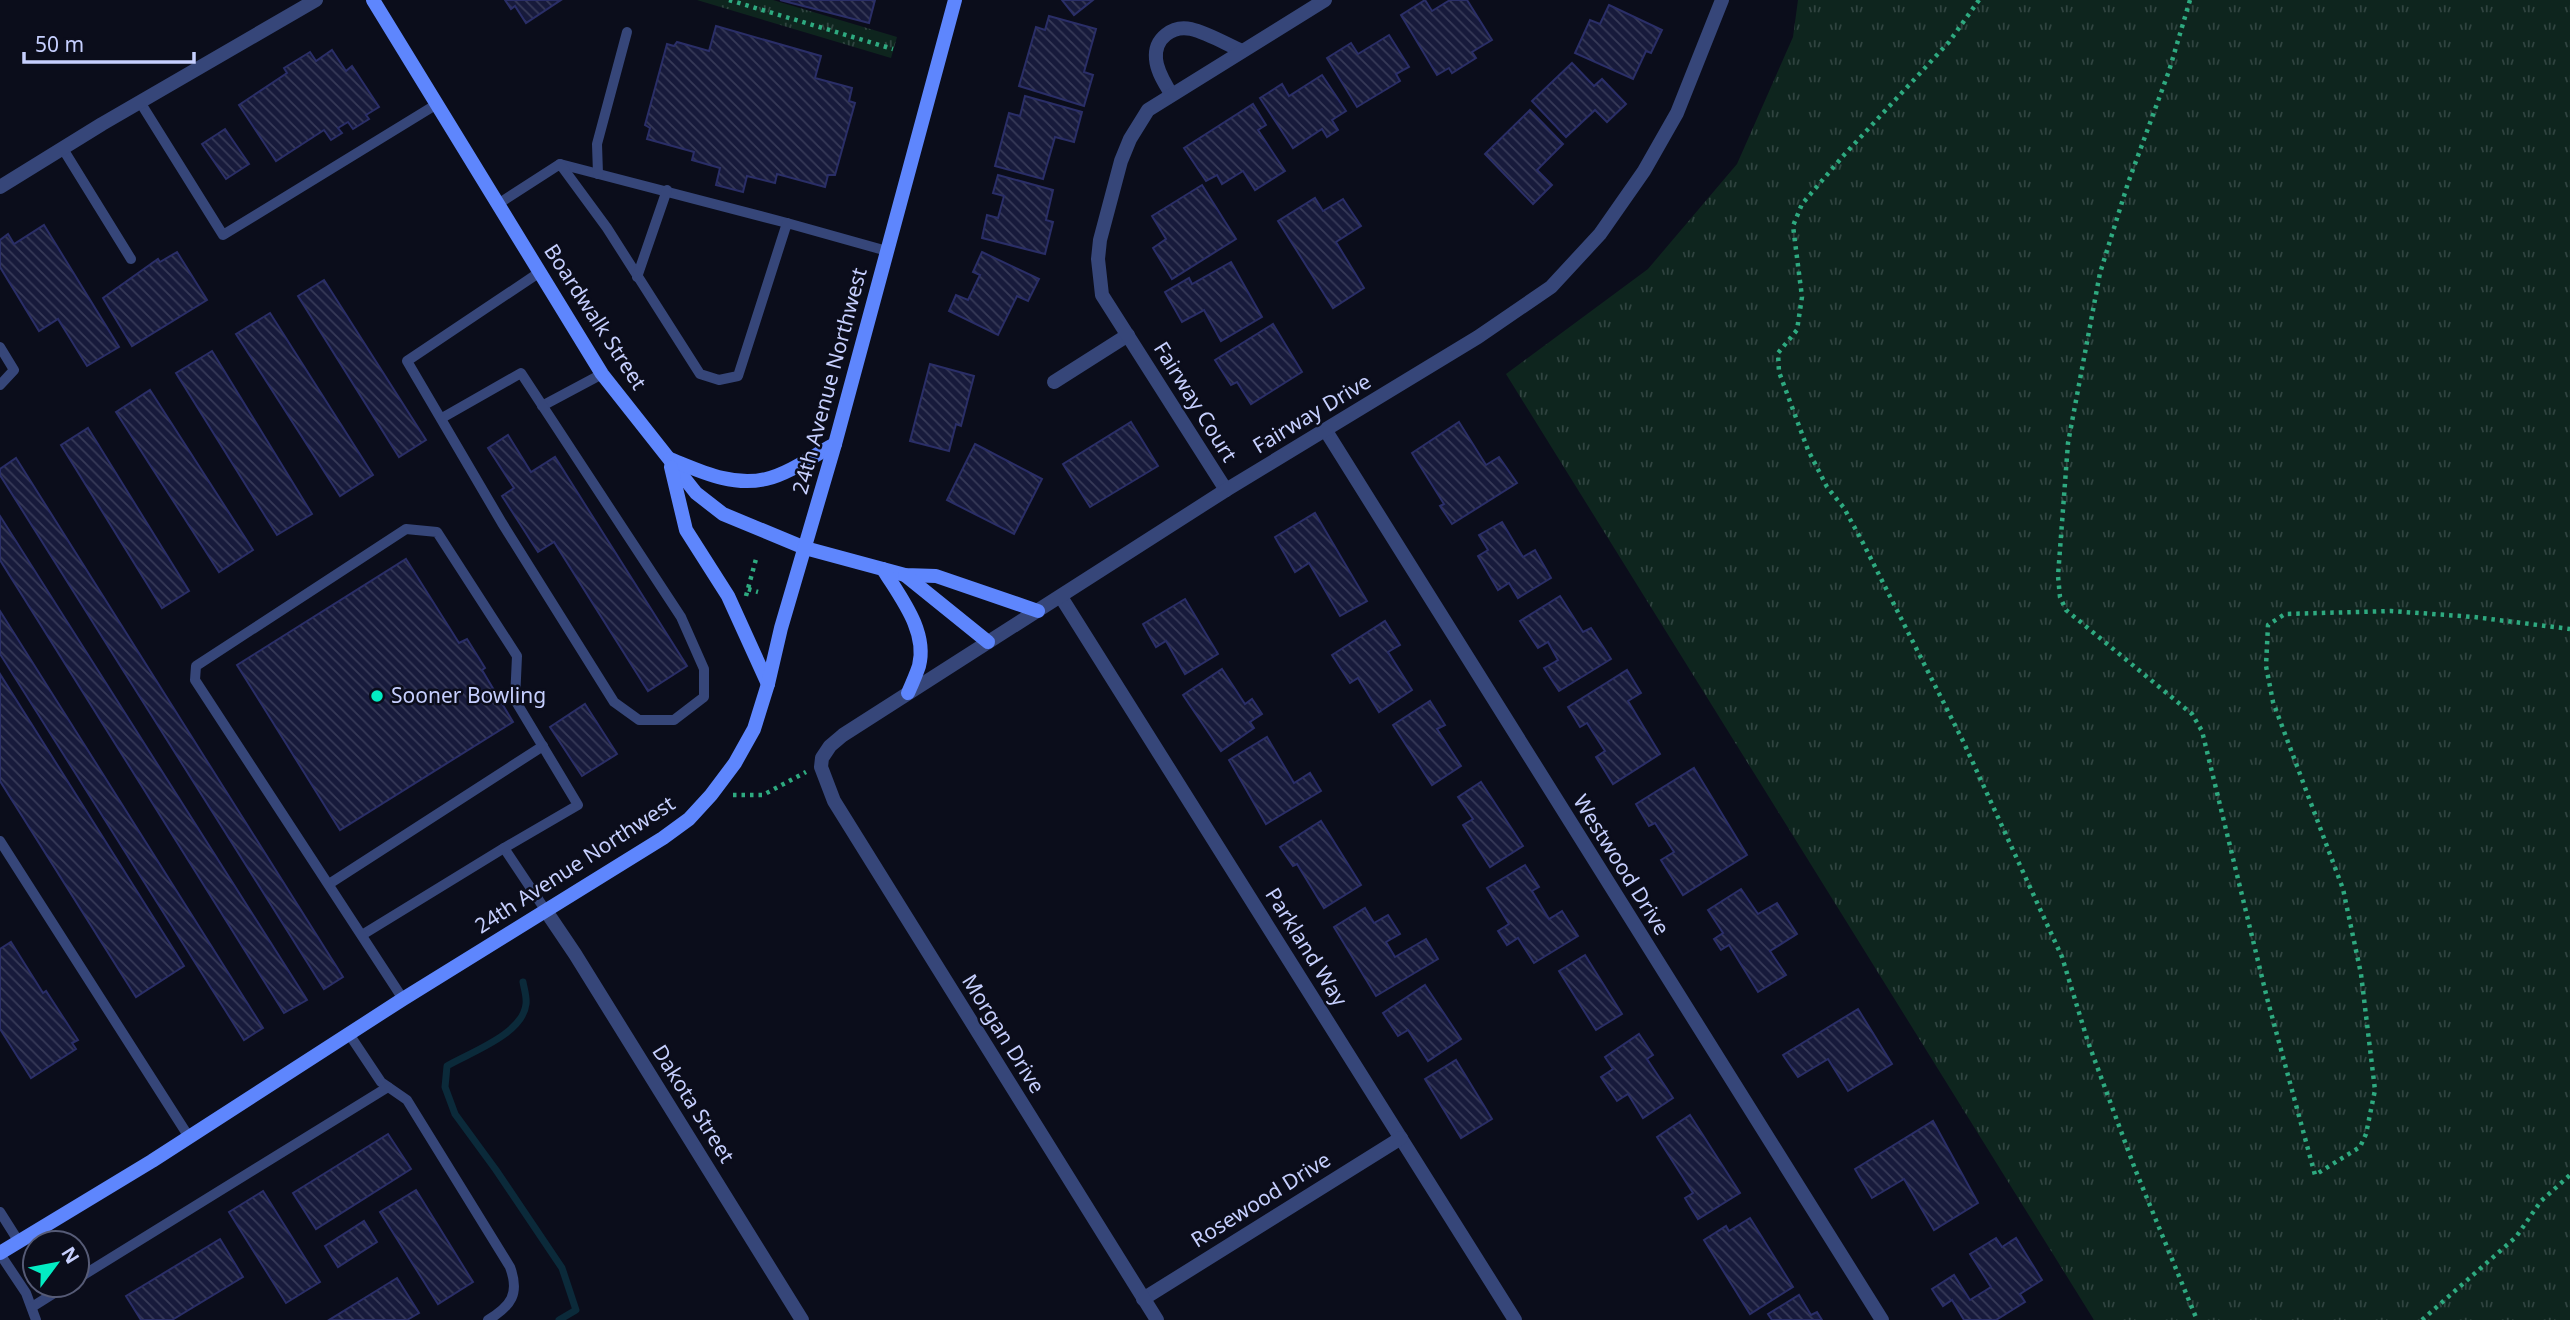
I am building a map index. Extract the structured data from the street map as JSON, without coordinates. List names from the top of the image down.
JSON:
{
  "streets": {
    "main road": ["Boardwalk Street", "24th Avenue Northwest"],
    "street": [
      "Fairway Court",
      "Fairway Drive",
      "Westwood Drive",
      "Parkland Way",
      "Morgan Drive",
      "Dakota Street",
      "Rosewood Drive"
    ]
  },
  "crossings": [
    ["Boardwalk Street", "24th Avenue Northwest"],
    ["24th Avenue Northwest", "Dakota Street"],
    ["Fairway Court", "Fairway Drive"],
    ["Fairway Drive", "Westwood Drive"],
    ["Fairway Drive", "Parkland Way"],
    ["Fairway Drive", "Morgan Drive"],
    ["Parkland Way", "Rosewood Drive"],
    ["Morgan Drive", "Rosewood Drive"]
  ],
  "places": ["Sooner Bowling"],
  "scale_bar": "50 m",
  "north": "top right"
}
